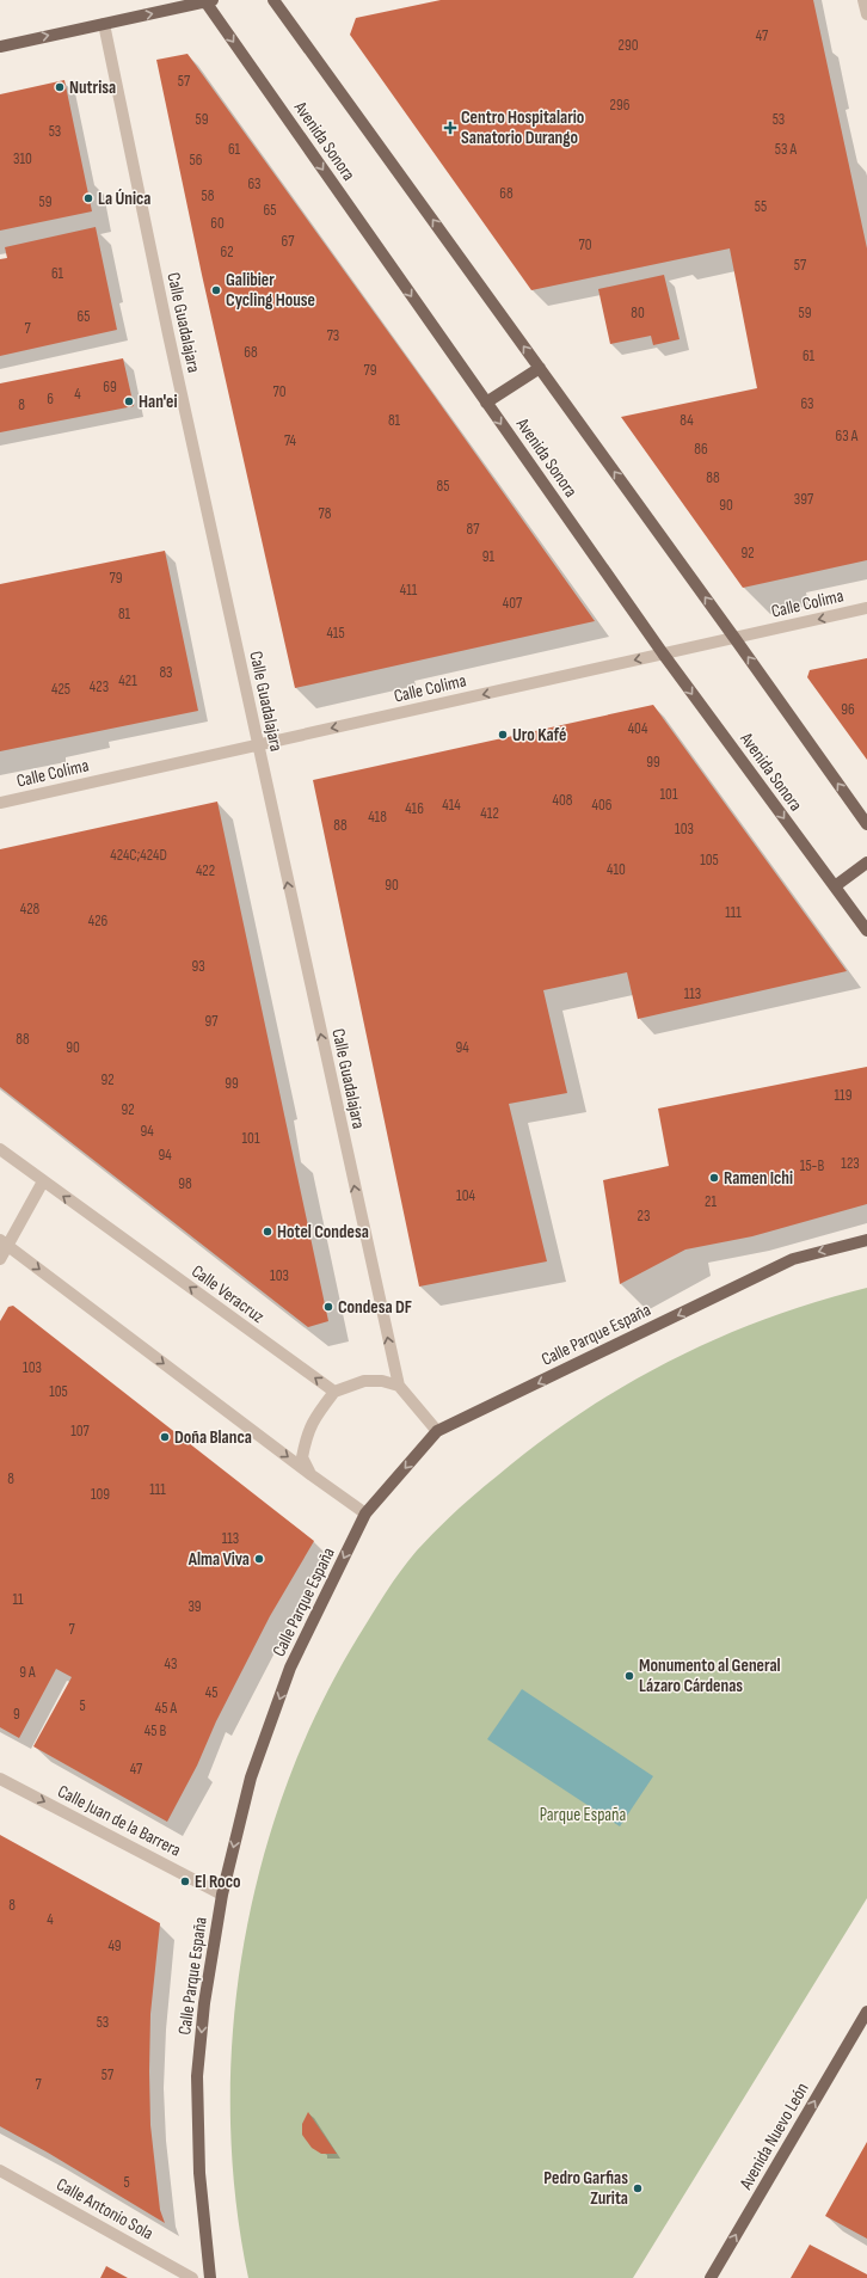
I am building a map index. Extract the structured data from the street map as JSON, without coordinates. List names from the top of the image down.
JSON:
{
  "streets": {
    "main road": ["Avenida Sonora", "Calle Parque España", "Avenida Nuevo León"],
    "street": [
      "Calle Guadalajara",
      "Calle Colima",
      "Calle Veracruz",
      "Calle Juan de la Barrera",
      "Calle Antonio Sola"
    ]
  },
  "crossings": [
    ["Avenida Sonora", "Calle Colima"],
    ["Calle Guadalajara", "Calle Colima"],
    ["Calle Guadalajara", "Calle Veracruz"],
    ["Calle Guadalajara", "Calle Parque España"],
    ["Calle Veracruz", "Calle Parque España"],
    ["Calle Parque España", "Calle Juan de la Barrera"]
  ],
  "one_way": [
    "Calle Guadalajara",
    "Calle Colima",
    "Calle Parque España",
    "Calle Juan de la Barrera",
    "Avenida Nuevo León"
  ],
  "parks": ["Parque España"],
  "places": {
    "other": [
      "Nutrisa",
      "La Única",
      "Galibier Cycling House",
      "Han'ei",
      "Uro Kafé",
      "Ramen Ichi",
      "Hotel Condesa",
      "Condesa DF",
      "Doña Blanca",
      "Alma Viva",
      "Monumento al General Lázaro Cárdenas",
      "El Roco",
      "Pedro Garfias Zurita"
    ],
    "health": ["Centro Hospitalario Sanatorio Durango"]
  },
  "house_numbers": [
    "47",
    "290",
    "57",
    "296",
    "59",
    "53",
    "53",
    "61",
    "53 A",
    "310",
    "56",
    "63",
    "68",
    "58",
    "59",
    "55",
    "65",
    "60",
    "67",
    "70",
    "62",
    "57",
    "61",
    "80",
    "59",
    "65",
    "7",
    "73",
    "68",
    "61",
    "79",
    "69",
    "70",
    "4",
    "6",
    "63",
    "8",
    "81",
    "84",
    "63 A",
    "74",
    "86",
    "88",
    "85",
    "397",
    "90",
    "78",
    "87",
    "92",
    "91",
    "79",
    "411",
    "407",
    "81",
    "415",
    "83",
    "421",
    "423",
    "425",
    "96",
    "404",
    "99",
    "101",
    "408",
    "414",
    "406",
    "416",
    "412",
    "418",
    "88",
    "103",
    "424C;424D",
    "105",
    "410",
    "422",
    "90",
    "428",
    "111",
    "426",
    "93",
    "113",
    "97",
    "88",
    "90",
    "94",
    "92",
    "99",
    "119",
    "92",
    "94",
    "101",
    "94",
    "123",
    "15-B",
    "98",
    "104",
    "21",
    "23",
    "103",
    "103",
    "105",
    "107",
    "8",
    "111",
    "109",
    "113",
    "11",
    "39",
    "7",
    "43",
    "9 A",
    "45",
    "5",
    "45 A",
    "9",
    "45 B",
    "47",
    "8",
    "4",
    "49",
    "53",
    "57",
    "7",
    "5"
  ]
}
